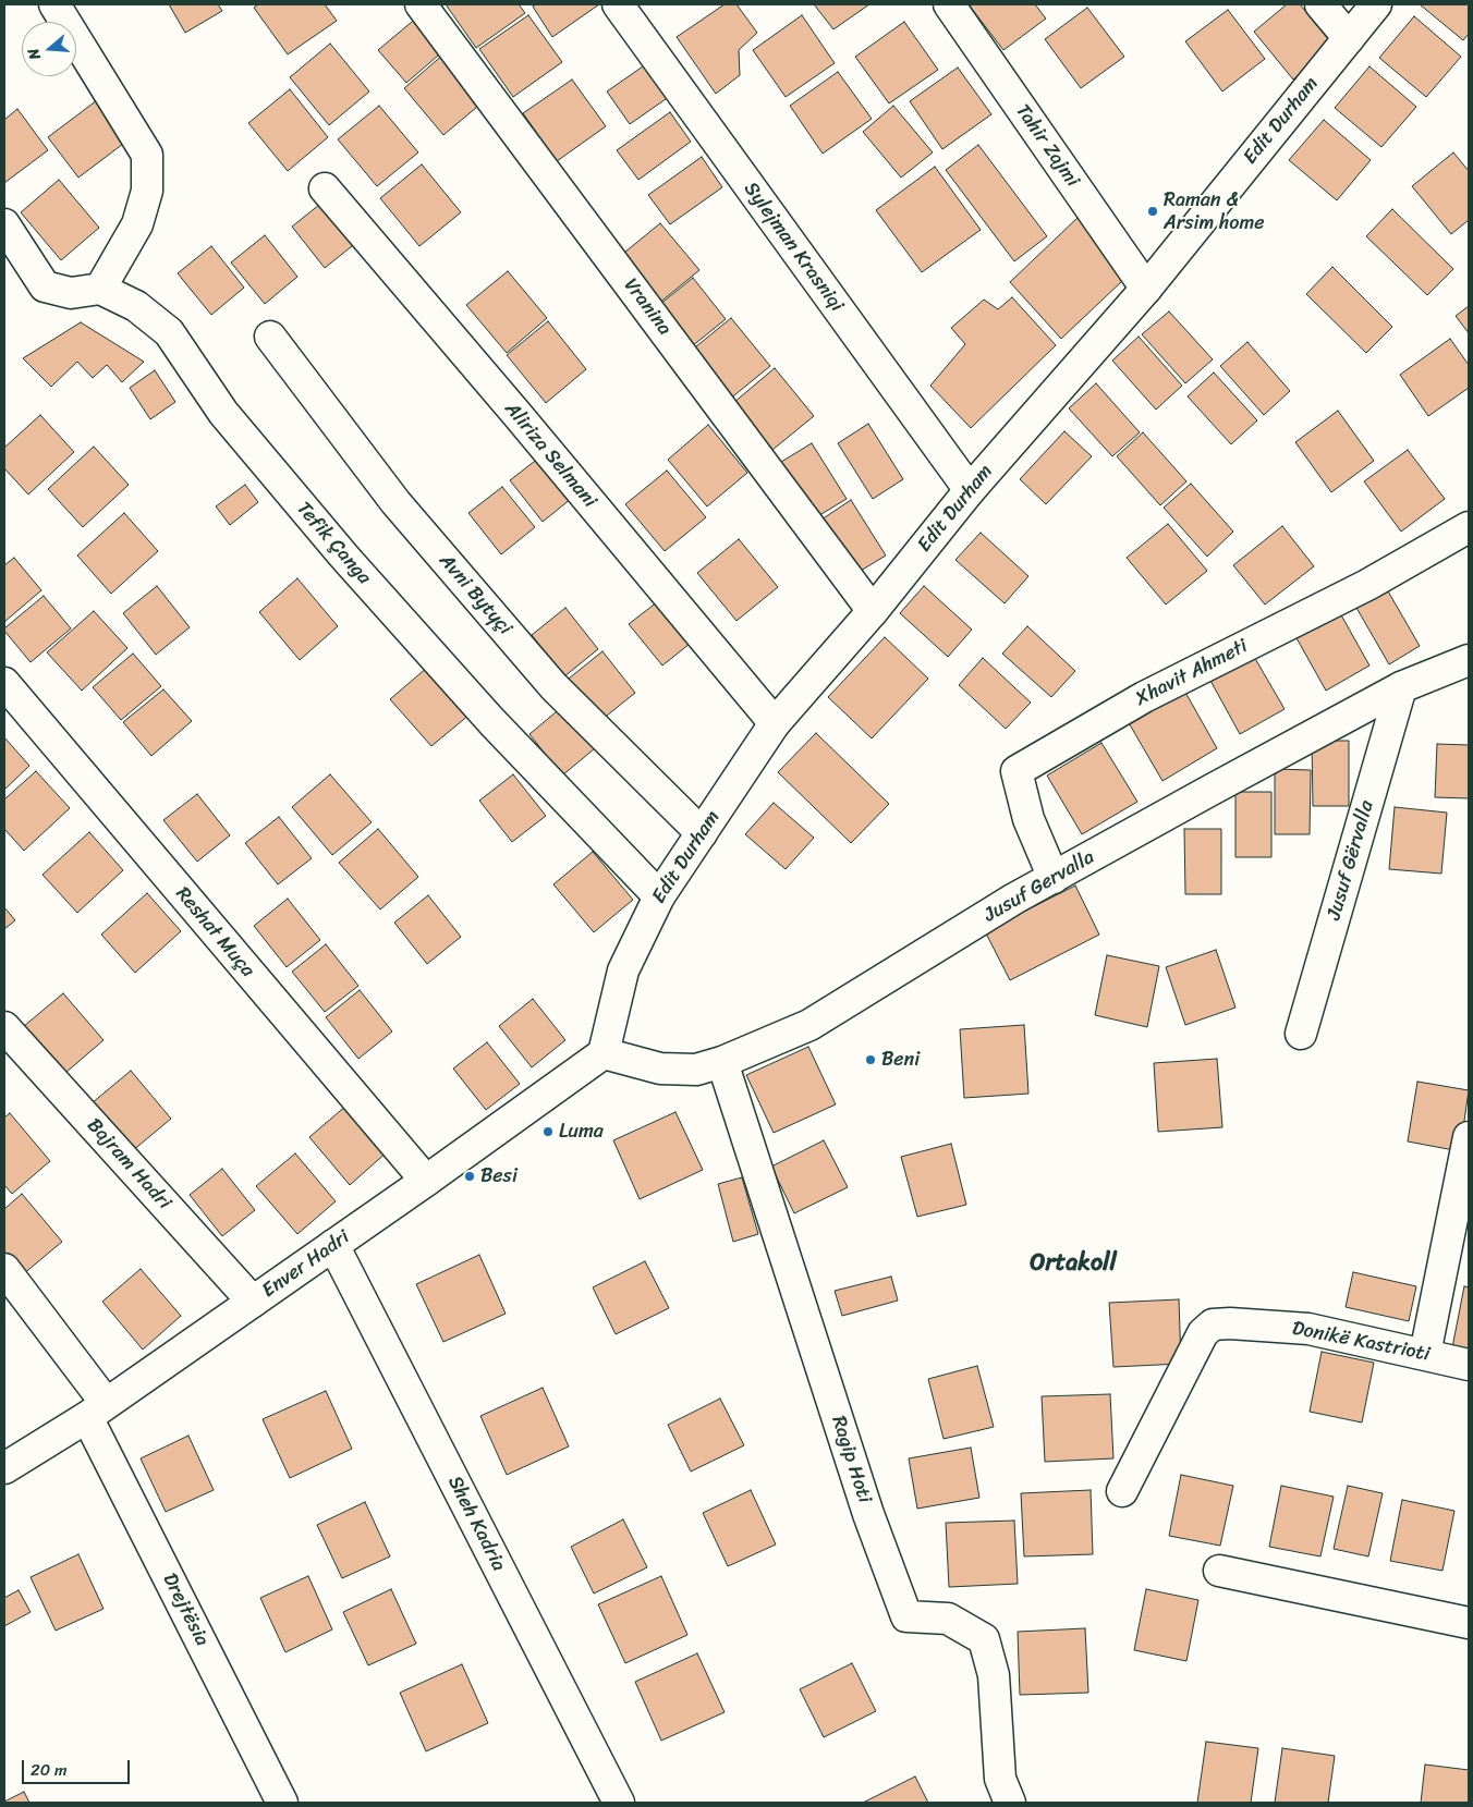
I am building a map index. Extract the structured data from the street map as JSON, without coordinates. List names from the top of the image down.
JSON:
{
  "streets": {
    "street": [
      "Edit Durham",
      "Tahir Zajmi",
      "Sylejman Krasniqi",
      "Vranina",
      "Aliriza Selmani",
      "Tefik Çanga",
      "Avni Bytyçi",
      "Xhavit Ahmeti",
      "Jusuf Gërvalla",
      "Jusuf Gervalla",
      "Reshat Muça",
      "Bajram Hadri",
      "Enver Hadri",
      "Donikë Kastrioti",
      "Ragip Hoti",
      "Sheh Kadria",
      "Drejtësia"
    ]
  },
  "crossings": [
    ["Edit Durham", "Tahir Zajmi"],
    ["Edit Durham", "Sylejman Krasniqi"],
    ["Edit Durham", "Vranina"],
    ["Edit Durham", "Aliriza Selmani"],
    ["Edit Durham", "Tefik Çanga"],
    ["Edit Durham", "Avni Bytyçi"],
    ["Edit Durham", "Jusuf Gervalla"],
    ["Edit Durham", "Enver Hadri"],
    ["Xhavit Ahmeti", "Jusuf Gervalla"],
    ["Jusuf Gërvalla", "Jusuf Gervalla"],
    ["Jusuf Gervalla", "Enver Hadri"],
    ["Jusuf Gervalla", "Ragip Hoti"],
    ["Reshat Muça", "Enver Hadri"],
    ["Bajram Hadri", "Enver Hadri"],
    ["Enver Hadri", "Sheh Kadria"],
    ["Enver Hadri", "Drejtësia"]
  ],
  "districts": ["Ortakoll"],
  "places": [
    "Raman & Arsim home",
    "Beni",
    "Luma",
    "Besi"
  ],
  "scale_bar": "20 m",
  "north": "left"
}
